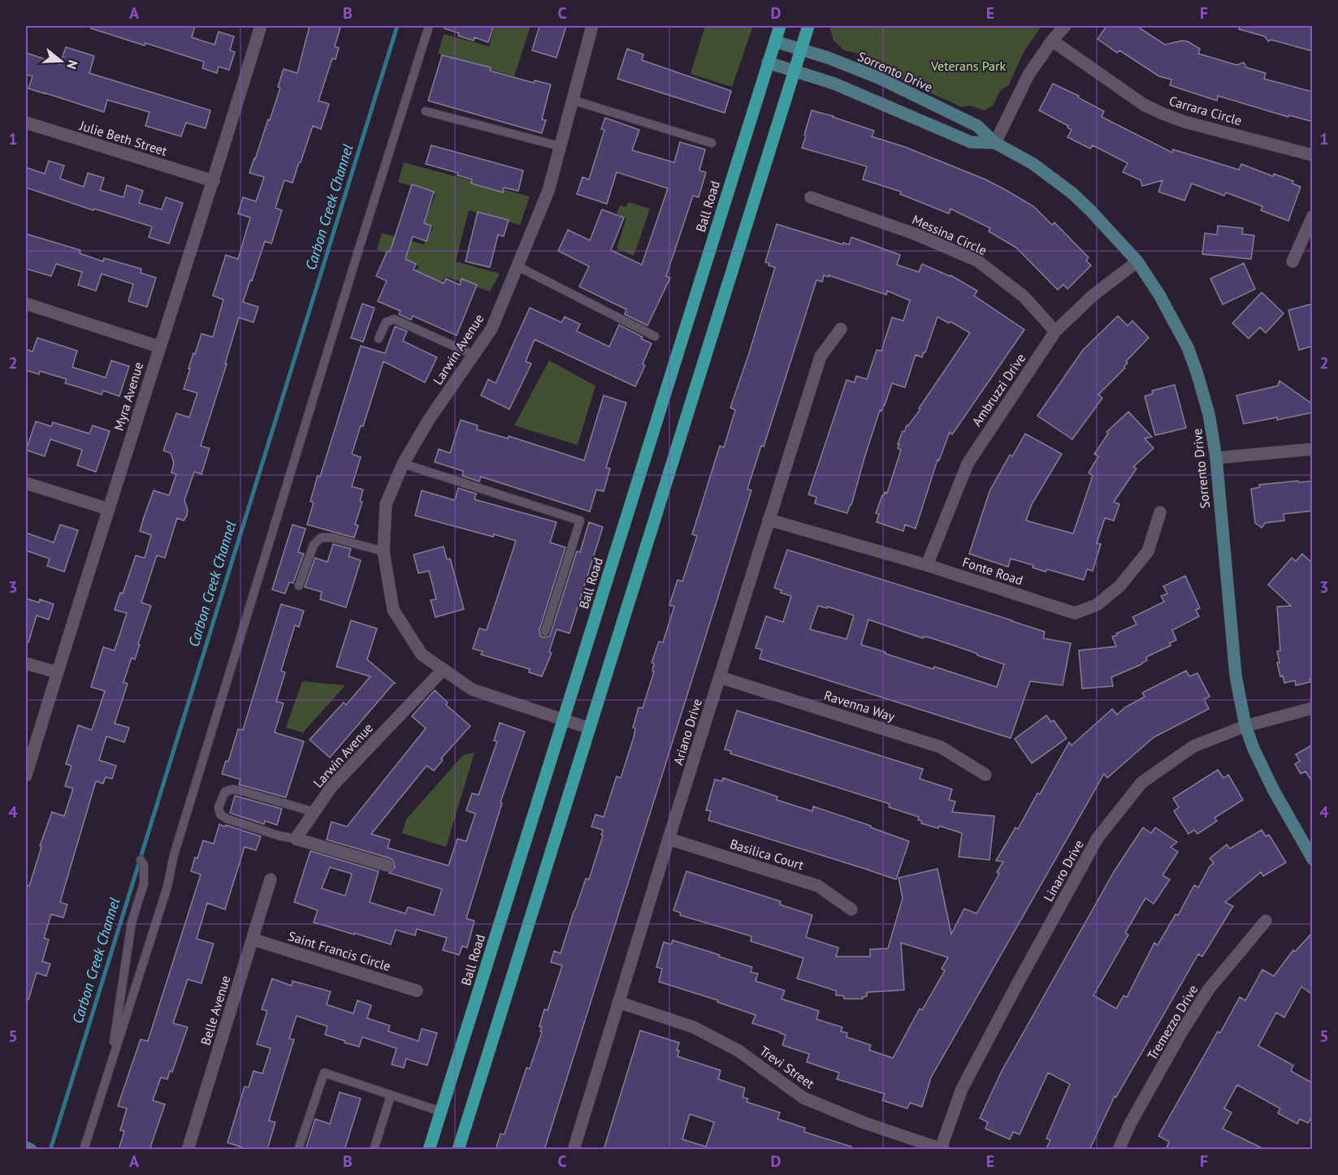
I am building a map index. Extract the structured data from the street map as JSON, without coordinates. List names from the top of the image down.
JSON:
{
  "streets": {
    "main road": ["Ball Road"],
    "street": [
      "Sorrento Drive",
      "Carrara Circle",
      "Julie Beth Street",
      "Messina Circle",
      "Larwin Avenue",
      "Ambruzzi Drive",
      "Myra Avenue",
      "Fonte Road",
      "Ravenna Way",
      "Ariano Drive",
      "Basilica Court",
      "Linaro Drive",
      "Saint Francis Circle",
      "Belle Avenue",
      "Tremezzo Drive",
      "Trevi Street"
    ]
  },
  "crossings": [
    ["Sorrento Drive", "Ball Road"],
    ["Sorrento Drive", "Ambruzzi Drive"],
    ["Sorrento Drive", "Linaro Drive"],
    ["Julie Beth Street", "Myra Avenue"],
    ["Ball Road", "Larwin Avenue"],
    ["Messina Circle", "Ambruzzi Drive"],
    ["Ambruzzi Drive", "Fonte Road"],
    ["Fonte Road", "Ariano Drive"],
    ["Ravenna Way", "Ariano Drive"],
    ["Ariano Drive", "Basilica Court"],
    ["Ariano Drive", "Trevi Street"],
    ["Linaro Drive", "Trevi Street"],
    ["Saint Francis Circle", "Belle Avenue"]
  ],
  "water": ["Carbon Creek Channel"],
  "parks": ["Veterans Park"],
  "north": "right",
  "grid": {
    "columns": [
      "A",
      "B",
      "C",
      "D",
      "E",
      "F"
    ],
    "rows": [
      "1",
      "2",
      "3",
      "4",
      "5"
    ]
  }
}
